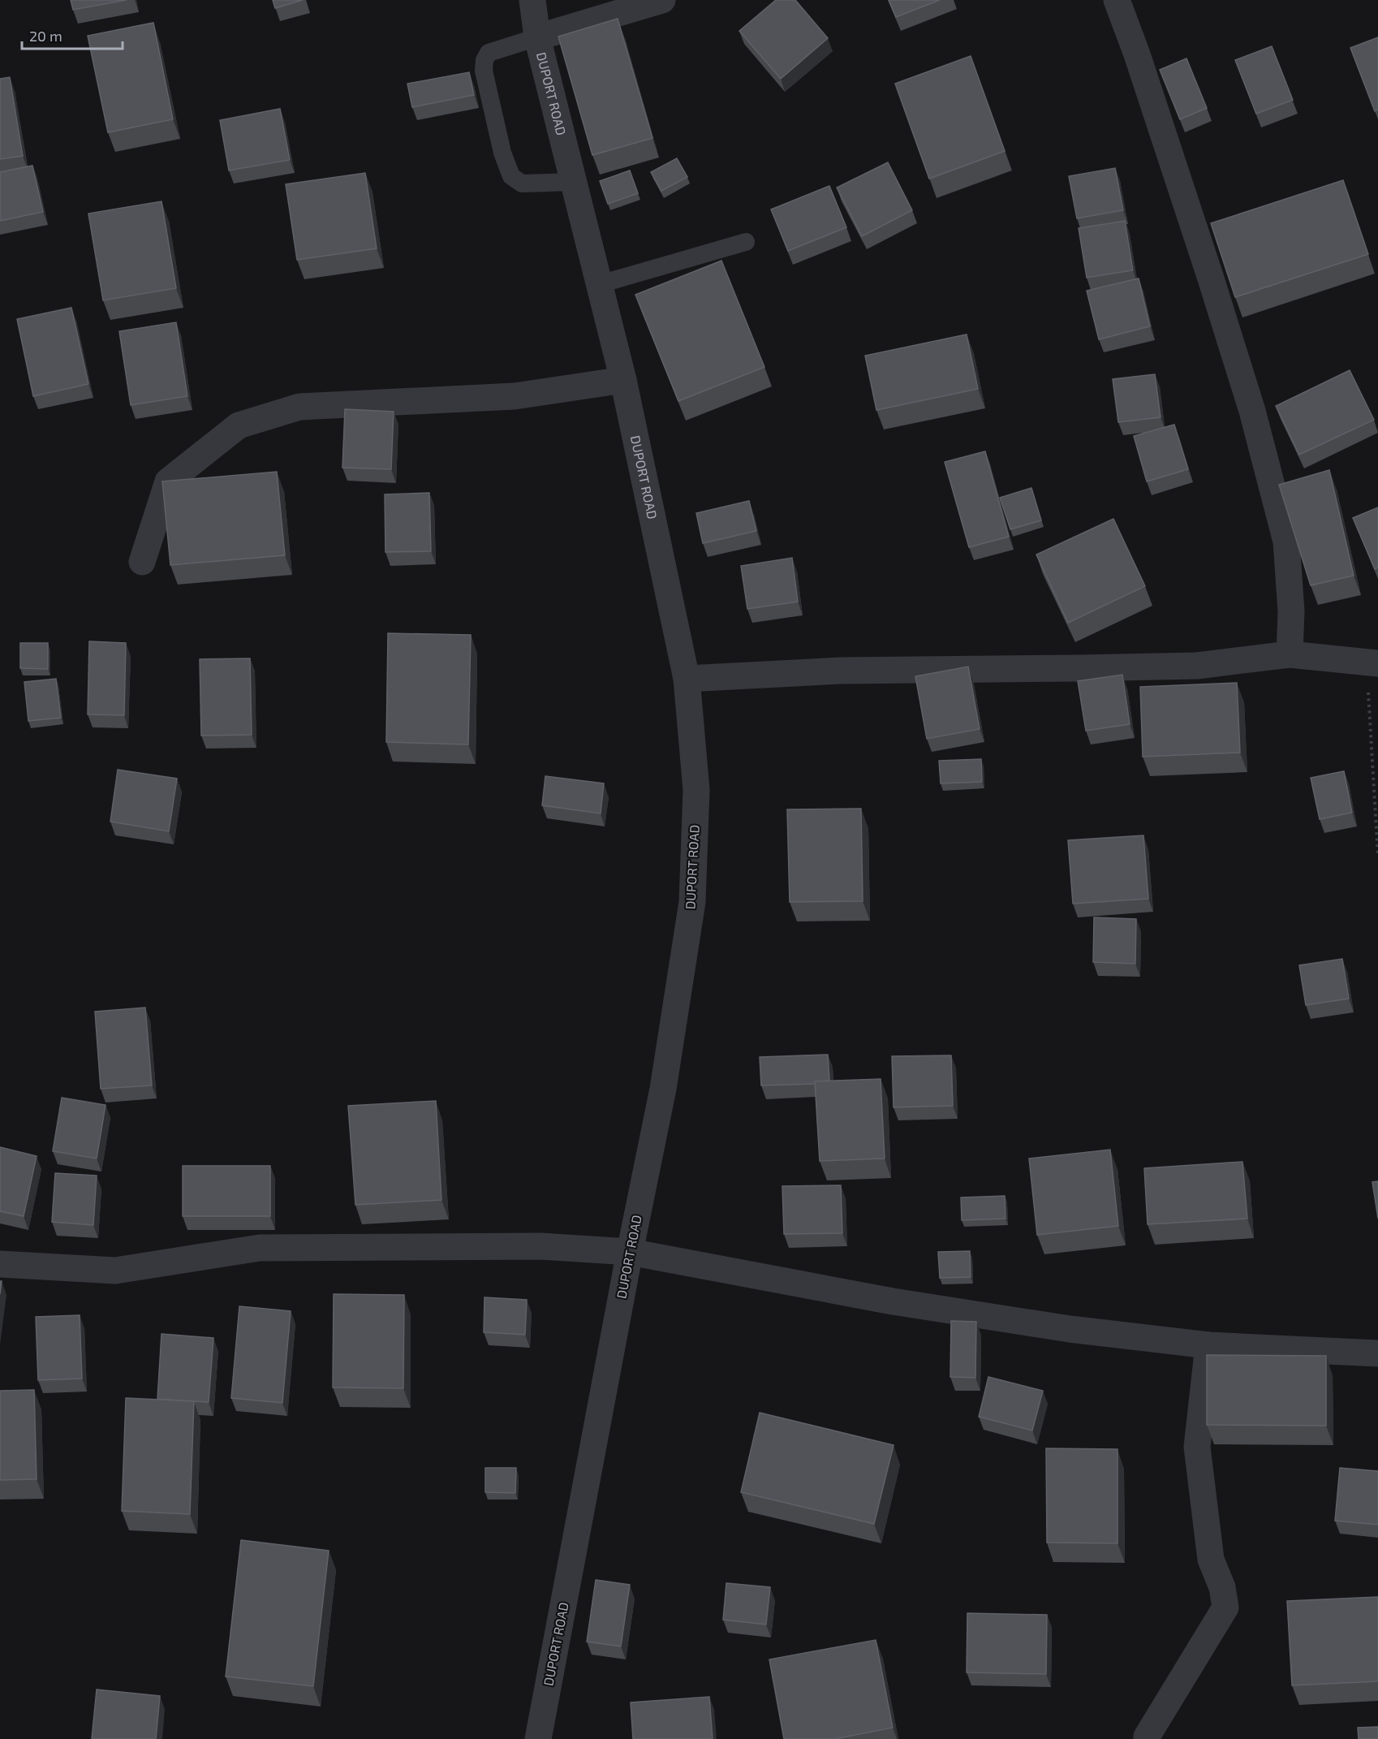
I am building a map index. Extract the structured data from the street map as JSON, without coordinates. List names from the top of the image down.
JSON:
{
  "streets": {
    "street": ["DUPORT ROAD"]
  },
  "scale_bar": "20 m"
}
